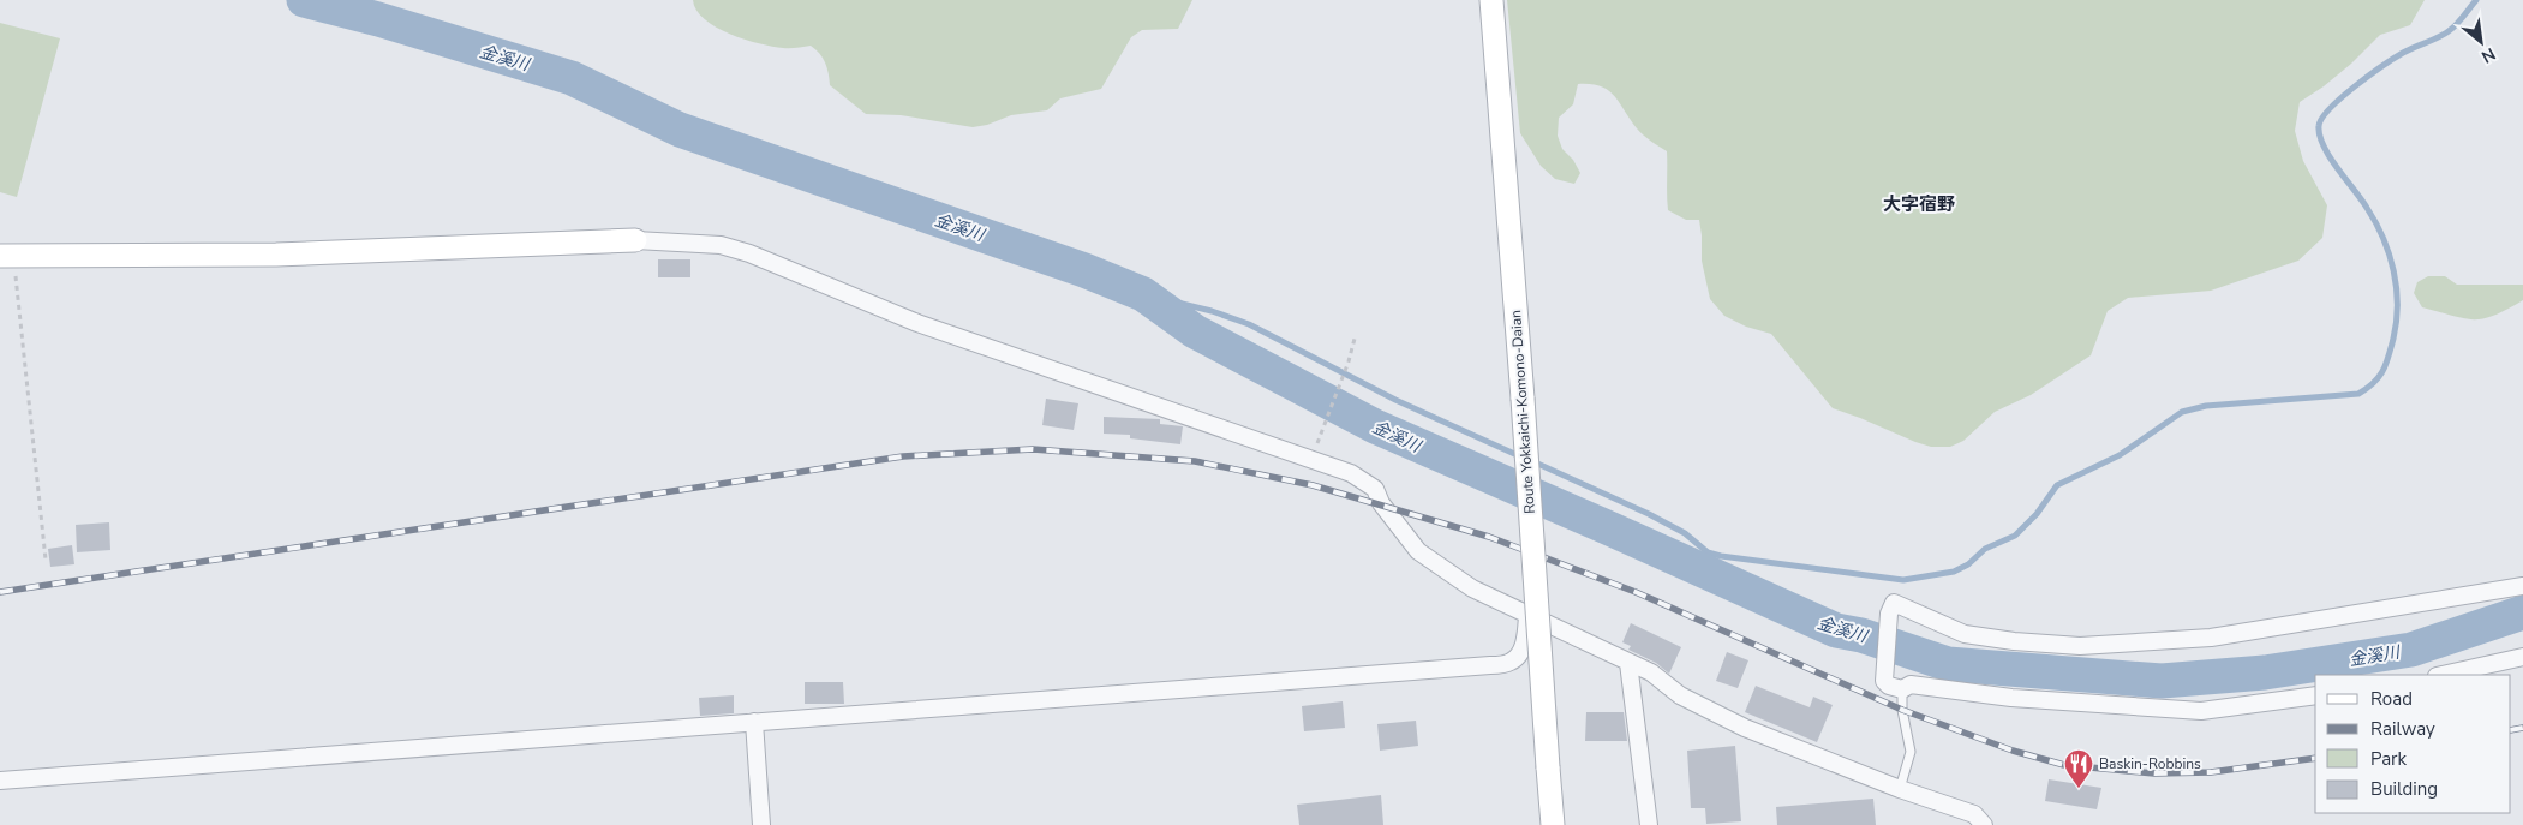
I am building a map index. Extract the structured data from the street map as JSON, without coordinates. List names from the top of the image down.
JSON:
{
  "streets": {
    "main road": ["Route Yokkaichi-Komono-Daian"]
  },
  "districts": ["大字宿野"],
  "water": ["金溪川"],
  "places": {
    "restaurant": ["Baskin-Robbins"]
  },
  "legend": [
    "Road",
    "Railway",
    "Park",
    "Building"
  ],
  "north": "bottom right"
}
